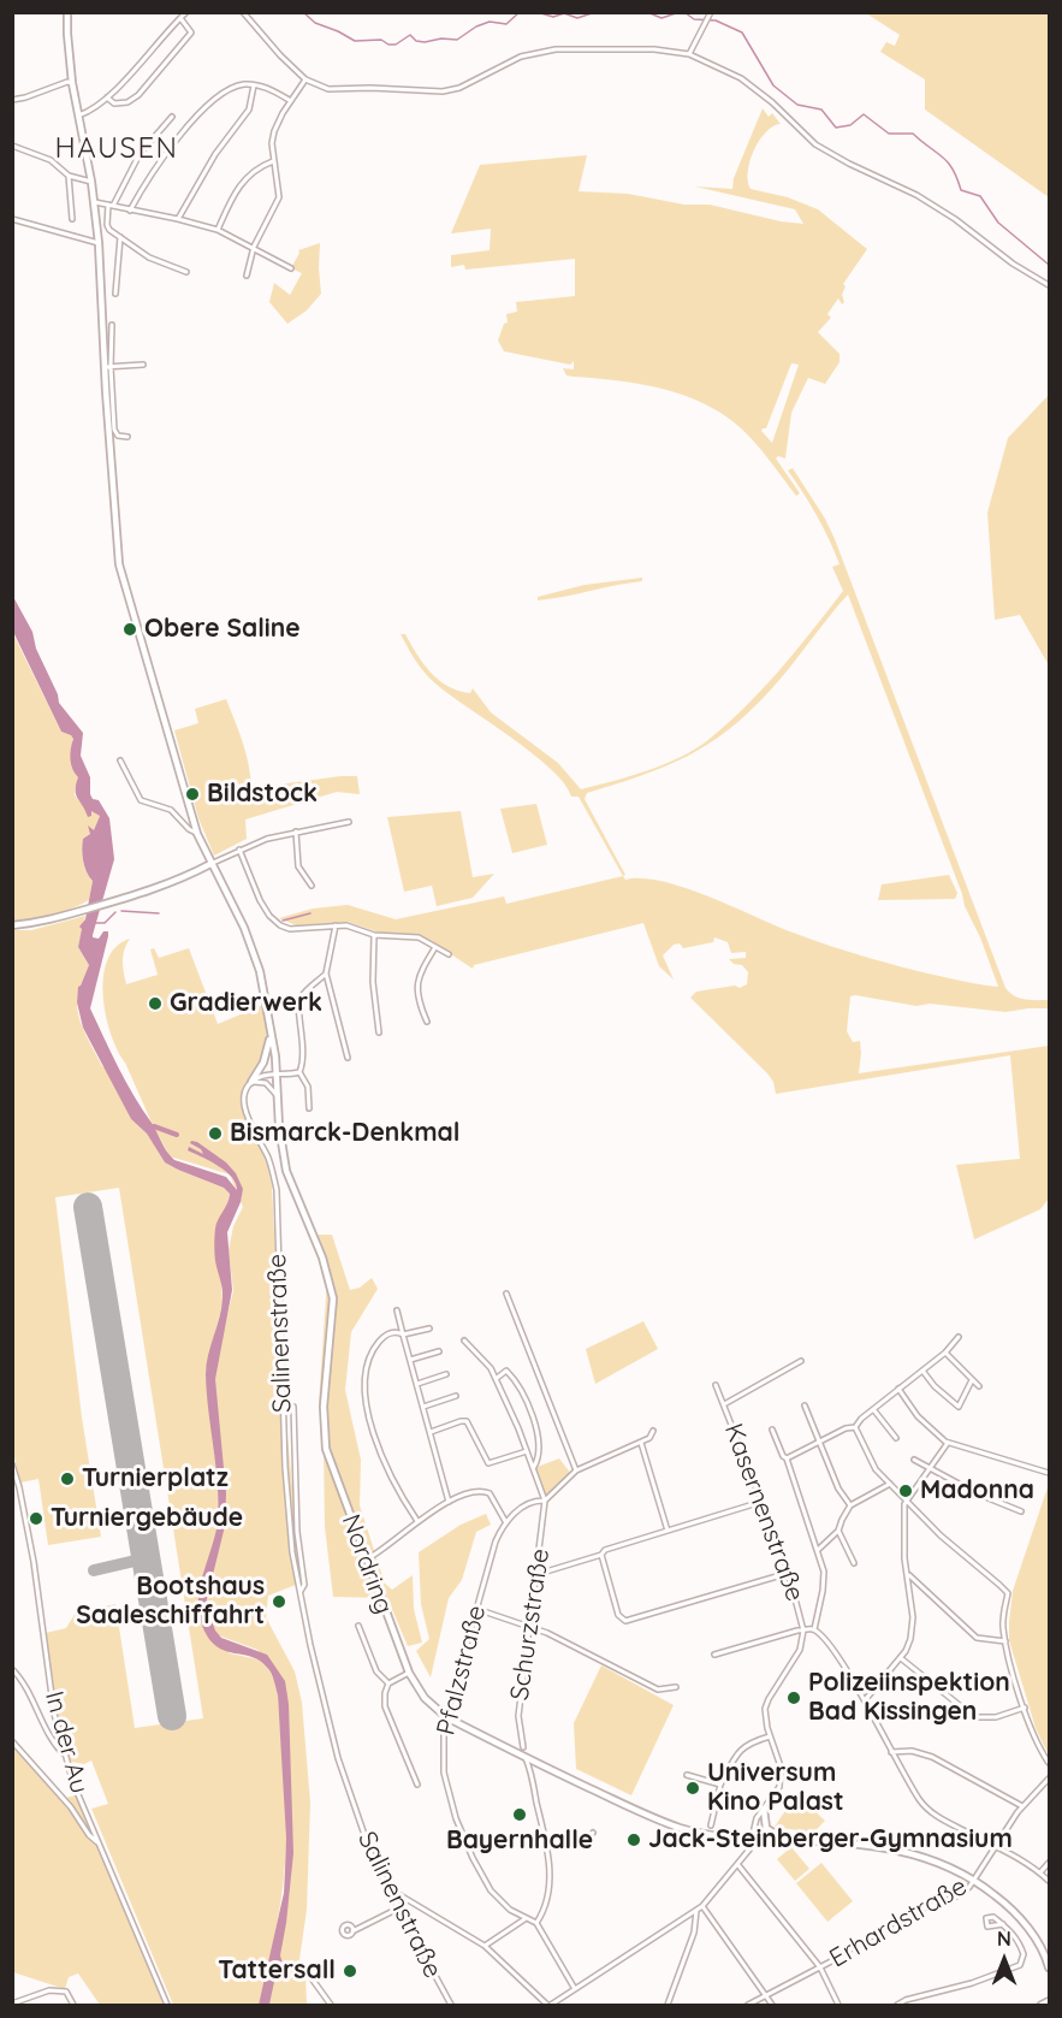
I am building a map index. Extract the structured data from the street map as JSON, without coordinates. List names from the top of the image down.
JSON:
{
  "streets": {
    "main road": ["Nordring"],
    "street": [
      "Salinenstraße",
      "Kasernenstraße",
      "Schurzstraße",
      "Pfalzstraße",
      "In der Au",
      "Erhardstraße"
    ]
  },
  "crossings": [
    ["Kasernenstraße", "Nordring"],
    ["Nordring", "Pfalzstraße"],
    ["Nordring", "Erhardstraße"]
  ],
  "districts": ["HAUSEN"],
  "places": [
    "Obere Saline",
    "Bildstock",
    "Gradierwerk",
    "Bismarck-Denkmal",
    "Turnierplatz",
    "Madonna",
    "Turniergebäude",
    "Bootshaus Saaleschiffahrt",
    "Polizeiinspektion Bad Kissingen",
    "Universum Kino Palast",
    "Bayernhalle",
    "Jack-Steinberger-Gymnasium",
    "Tattersall"
  ],
  "north": "top"
}
